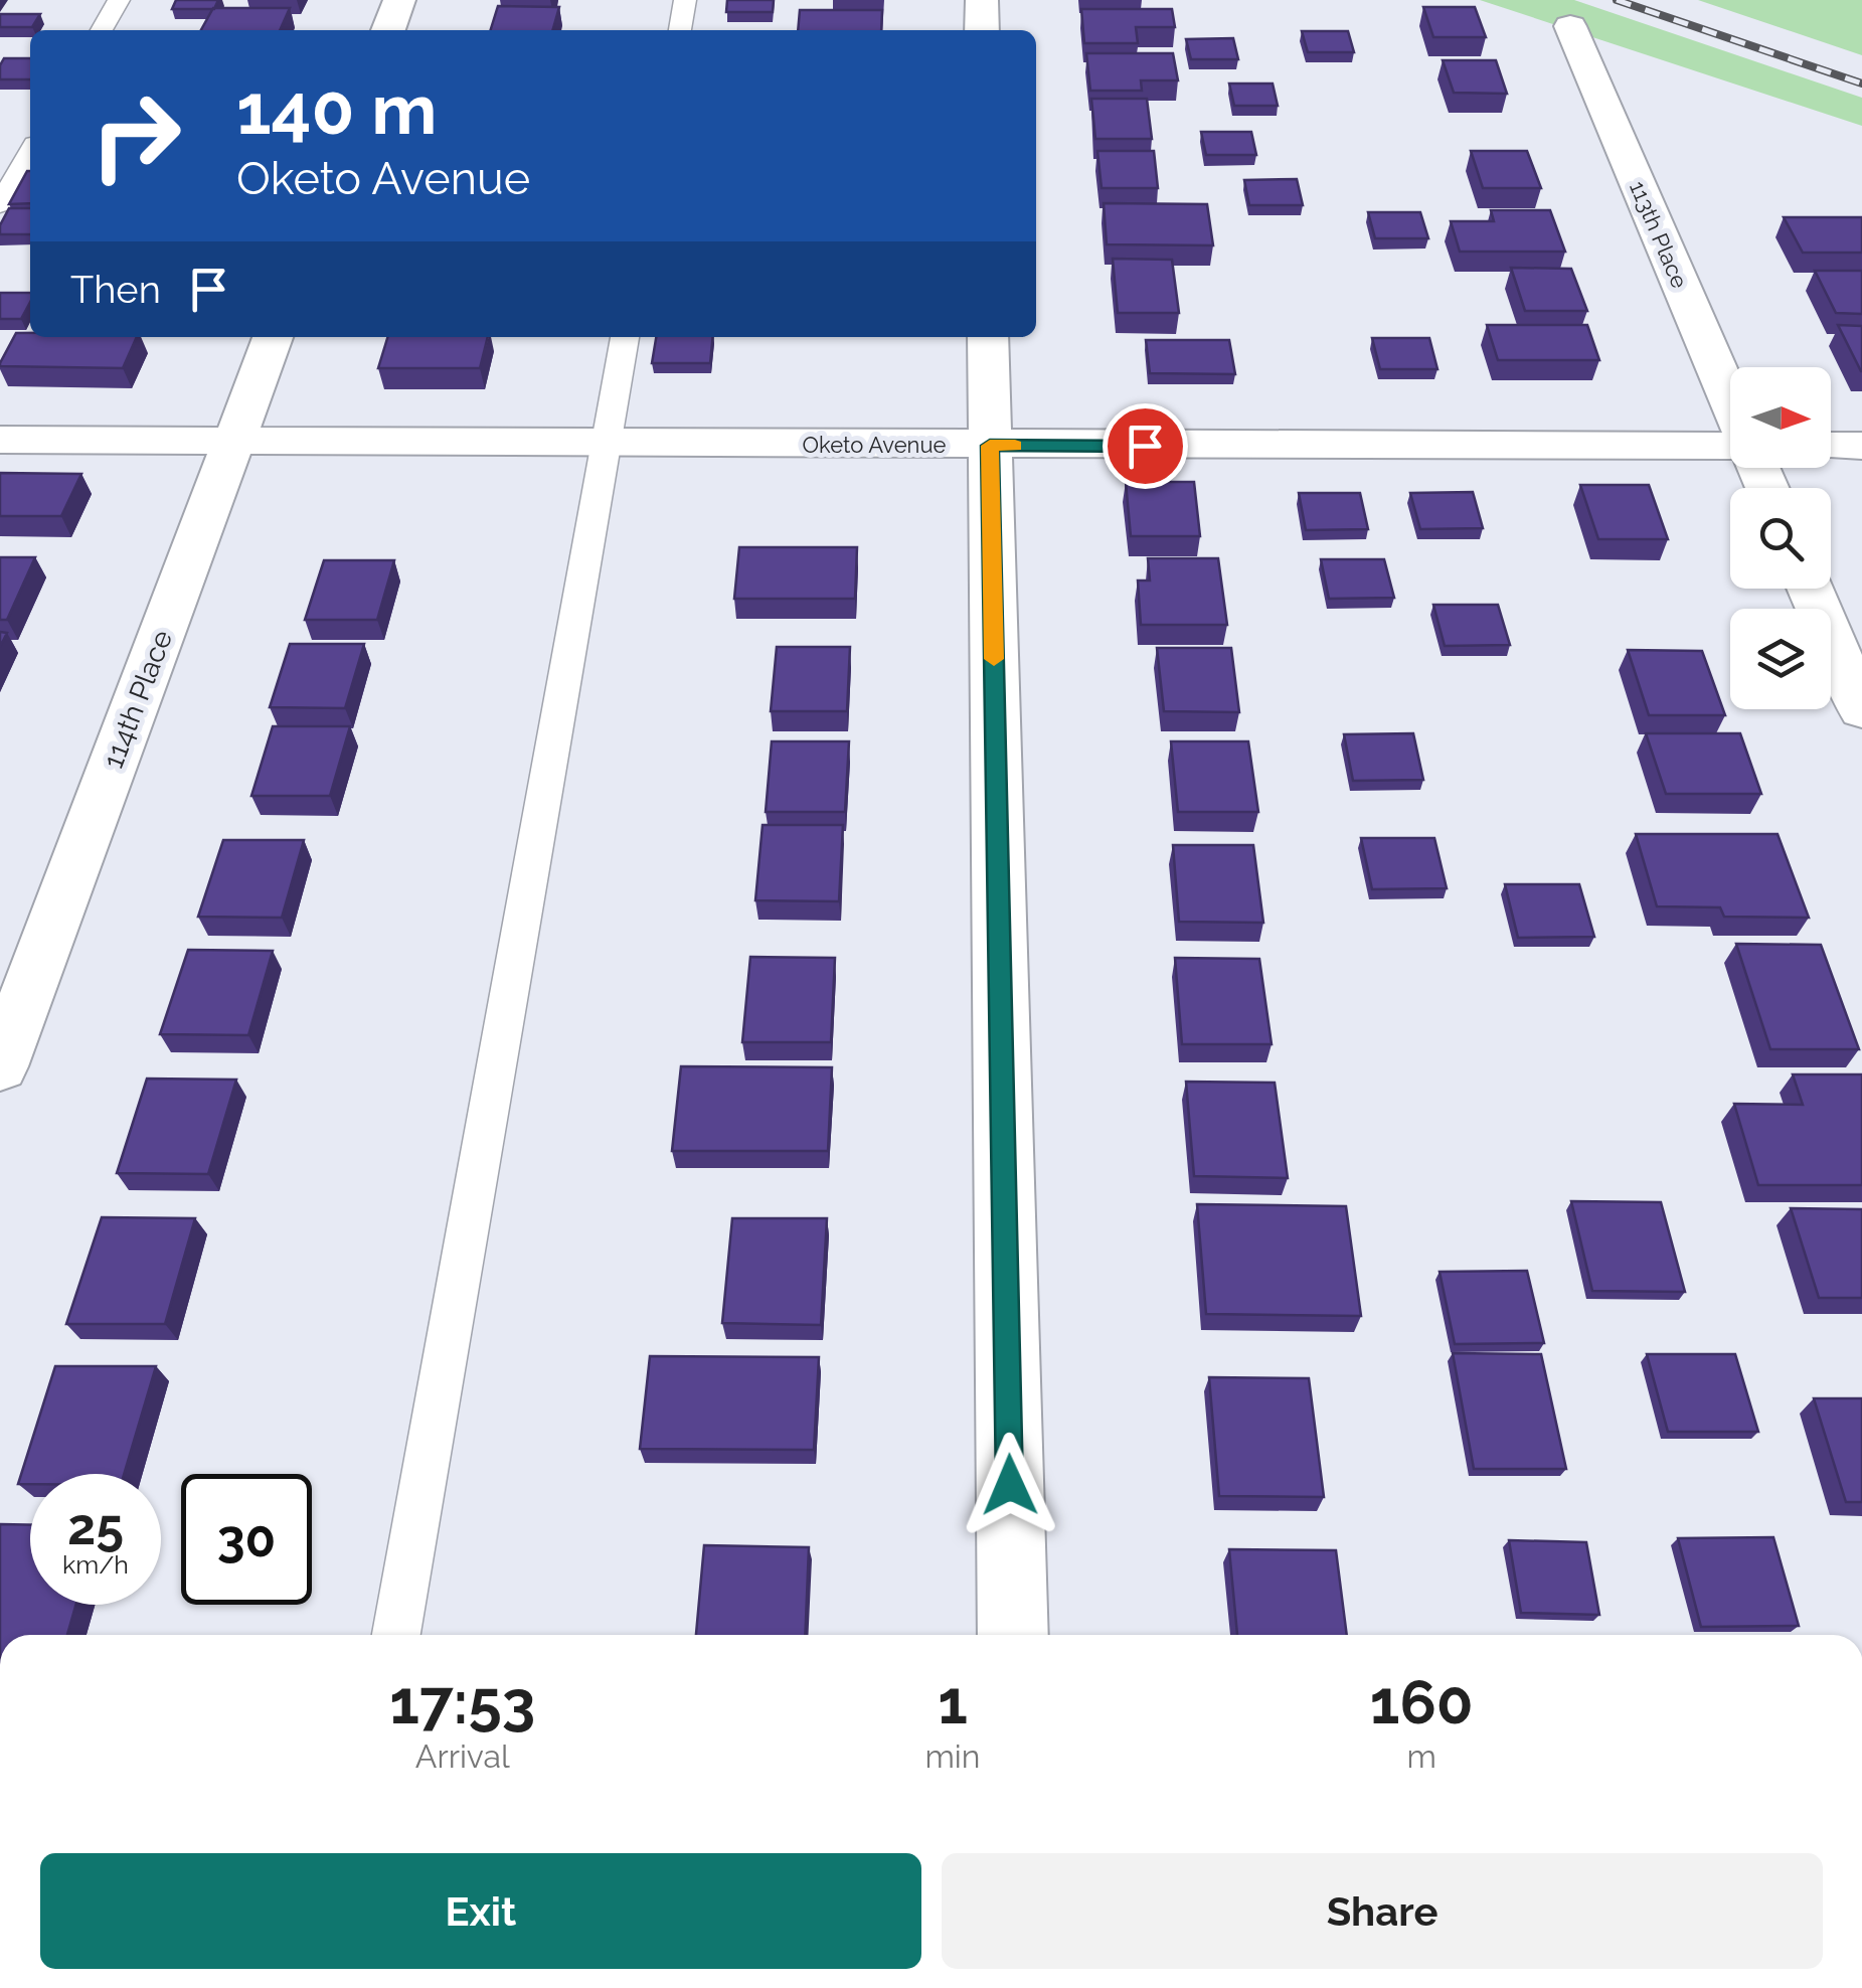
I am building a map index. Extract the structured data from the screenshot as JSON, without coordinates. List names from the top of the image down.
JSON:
{
  "streets": {
    "street": ["113th Place", "Oketo Avenue", "114th Place"]
  },
  "crossings": [
    ["Oketo Avenue", "114th Place"]
  ],
  "north": "right",
  "page": {
    "turn": ["140 m", "Oketo Avenue"],
    "then": "Then",
    "speed": "25 km/h",
    "limit": "30",
    "eta": [
      "17:53",
      "Arrival",
      "1",
      "min",
      "160",
      "m"
    ],
    "buttons": ["Exit", "Share"]
  }
}
